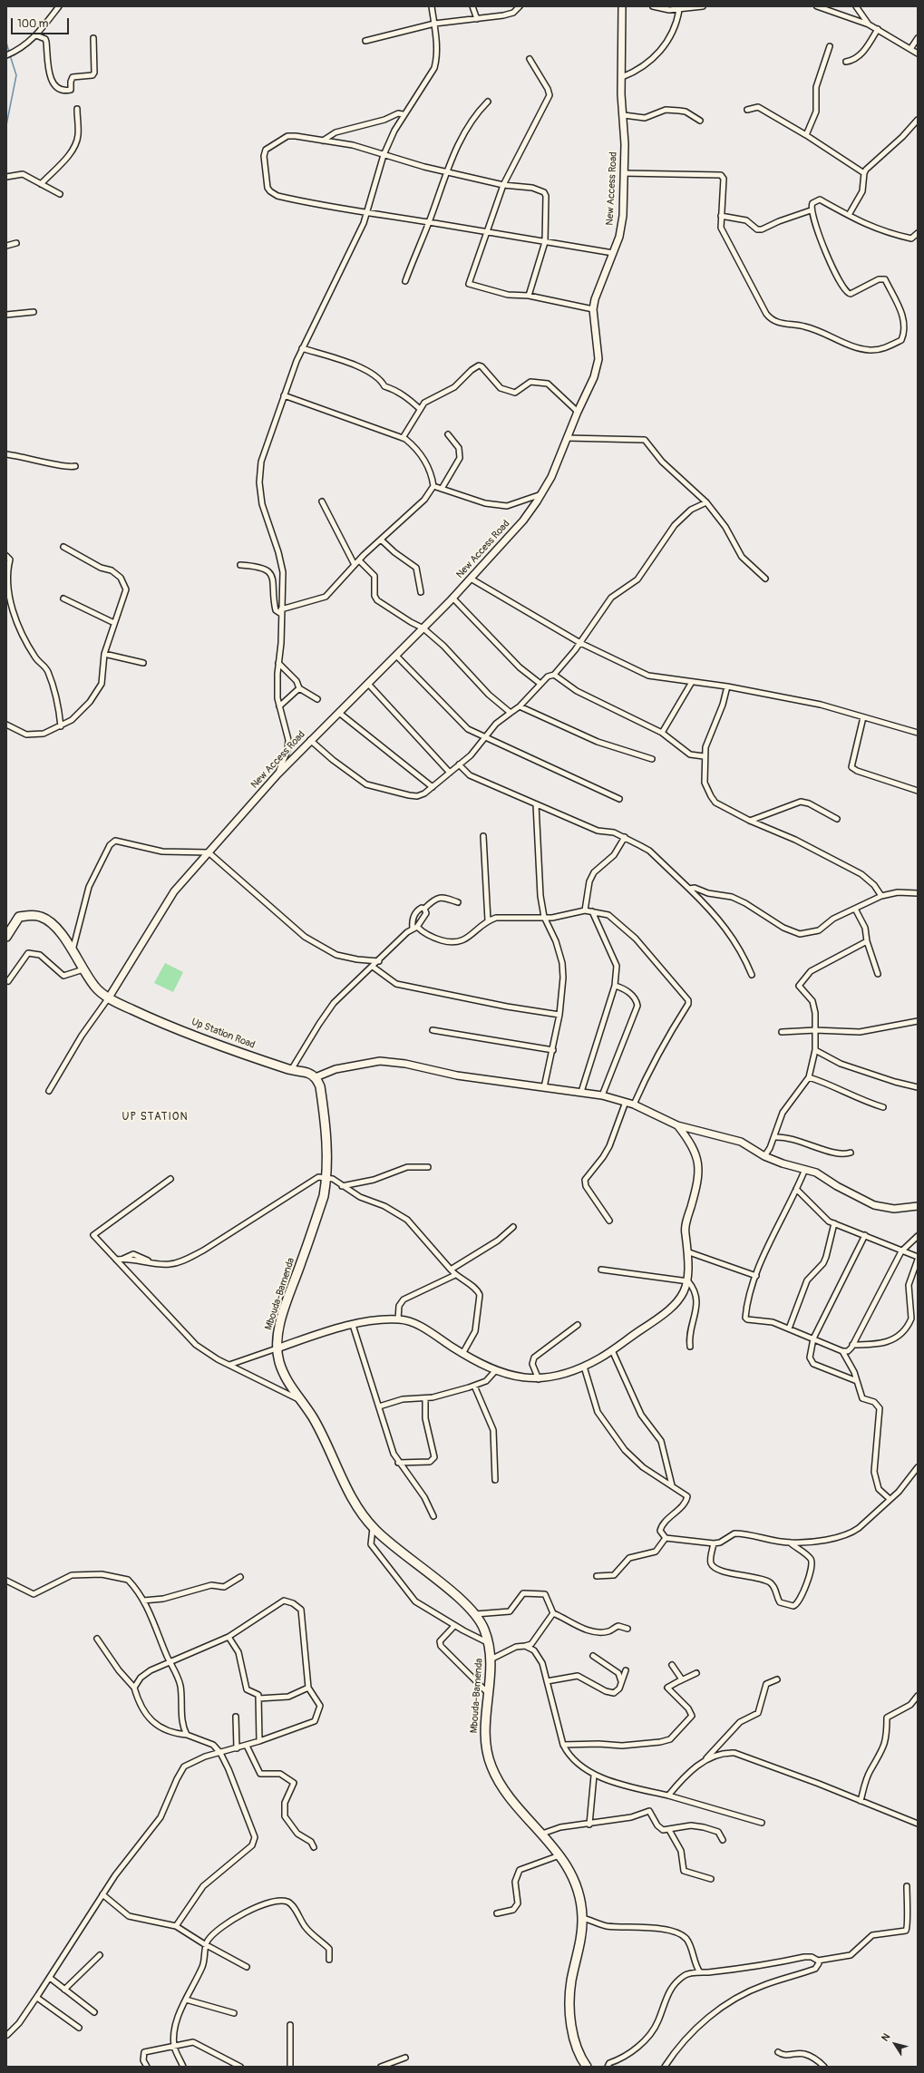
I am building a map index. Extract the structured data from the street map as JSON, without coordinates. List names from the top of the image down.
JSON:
{
  "streets": {
    "highway": ["Up Station Road", "Mbouda-Bamenda"],
    "street": ["New Access Road"]
  },
  "crossings": [
    ["New Access Road", "Up Station Road"]
  ],
  "districts": ["UP STATION"],
  "scale_bar": "100 m",
  "north": "top left"
}
